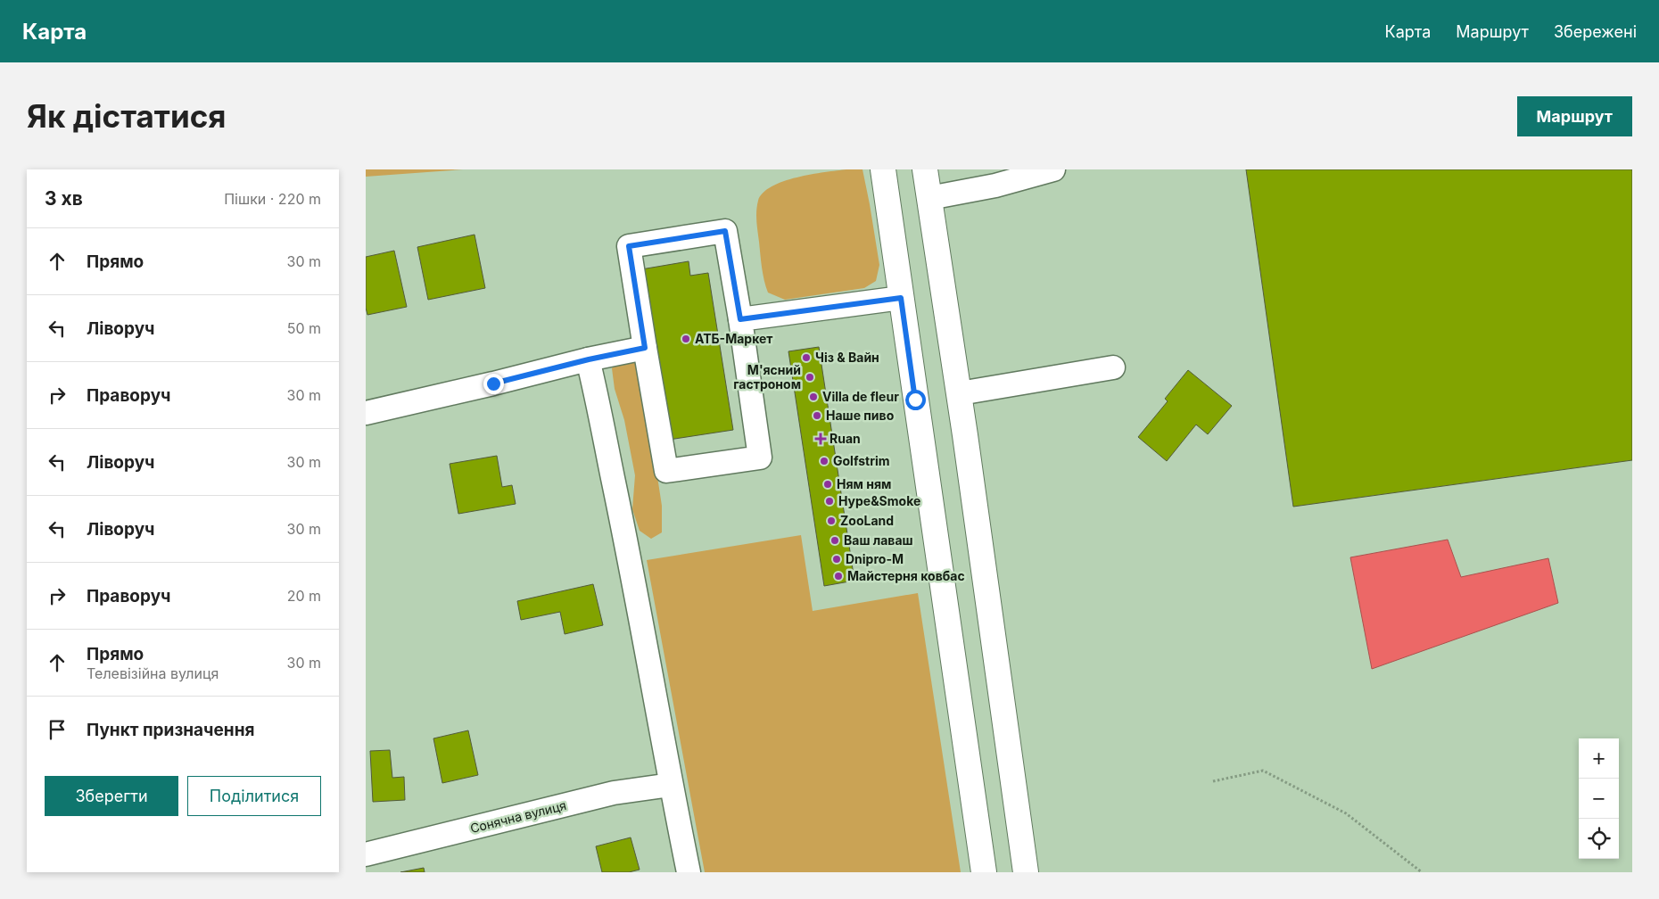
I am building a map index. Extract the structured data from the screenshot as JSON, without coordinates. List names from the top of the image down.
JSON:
{
  "streets": {
    "street": ["Сонячна вулиця"]
  },
  "places": {
    "other": [
      "АТБ-Маркет",
      "Чіз & Вайн",
      "М'ясний гастроном",
      "Villa de fleur",
      "Наше пиво",
      "Golfstrim",
      "Ням ням",
      "Hype&Smoke",
      "ZooLand",
      "Ваш лаваш",
      "Dnipro-M",
      "Майстерня ковбас"
    ],
    "health": ["Ruan"]
  },
  "page": {
    "header": "Карта",
    "nav": ["Карта", "Маршрут", "Збережені"],
    "buttons": [
      "Маршрут",
      ["Зберегти", "Поділитися"]
    ],
    "title": "Як дістатися",
    "heading": ["3 хв", "Пішки · 220 m"],
    "list": [
      ["Прямо", "30 m"],
      ["Ліворуч", "50 m"],
      ["Праворуч", "30 m"],
      ["Ліворуч", "30 m"],
      ["Ліворуч", "30 m"],
      ["Праворуч", "20 m"],
      ["Прямо", "Телевізійна вулиця", "30 m"],
      "Пункт призначення"
    ],
    "map_buttons": ["+", "−"]
  }
}
